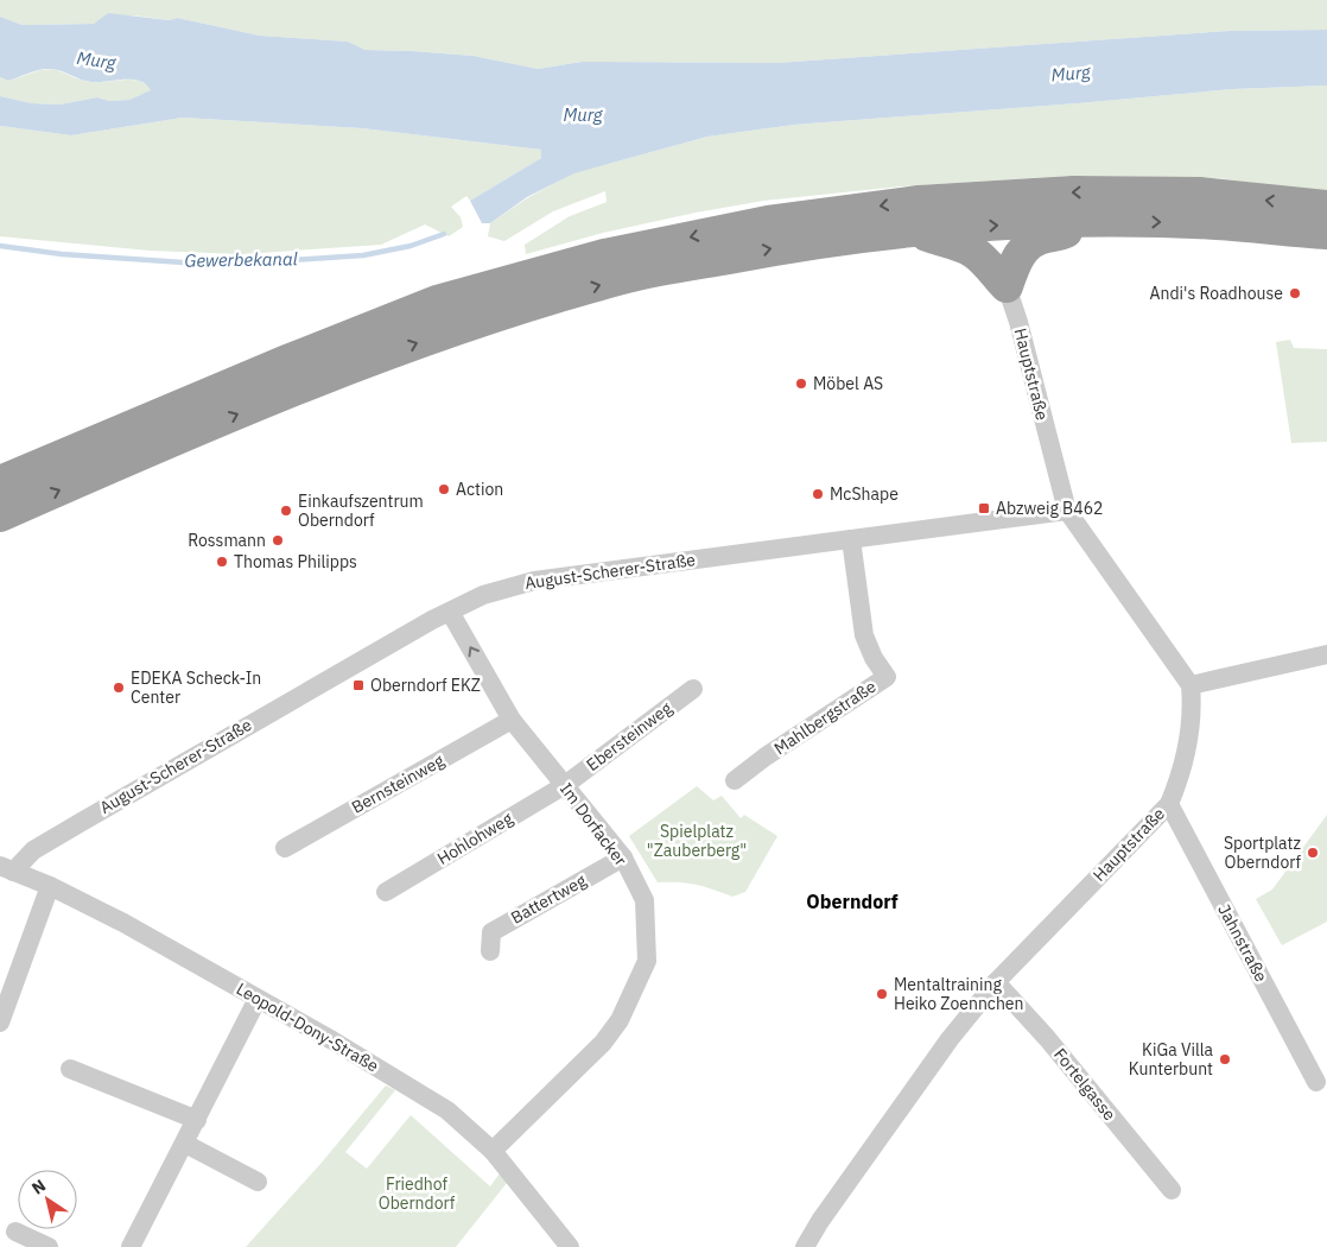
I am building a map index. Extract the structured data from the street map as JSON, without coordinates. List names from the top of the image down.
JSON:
{
  "streets": {
    "street": [
      "Hauptstraße",
      "August-Scherer-Straße",
      "Mahlbergstraße",
      "Ebersteinweg",
      "Bernsteinweg",
      "Im Dorfacker",
      "Hohlohweg",
      "Battertweg",
      "Jahnstraße",
      "Leopold-Dony-Straße",
      "Fortelgasse"
    ]
  },
  "crossings": [
    ["Hauptstraße", "August-Scherer-Straße"],
    ["Hauptstraße", "Jahnstraße"],
    ["Hauptstraße", "Fortelgasse"],
    ["August-Scherer-Straße", "Mahlbergstraße"],
    ["August-Scherer-Straße", "Im Dorfacker"],
    ["August-Scherer-Straße", "Leopold-Dony-Straße"],
    ["Ebersteinweg", "Im Dorfacker"],
    ["Ebersteinweg", "Hohlohweg"],
    ["Bernsteinweg", "Im Dorfacker"],
    ["Im Dorfacker", "Hohlohweg"],
    ["Im Dorfacker", "Battertweg"],
    ["Im Dorfacker", "Leopold-Dony-Straße"]
  ],
  "districts": ["Oberndorf"],
  "water": ["Murg", "Gewerbekanal"],
  "parks": ["Spielplatz \"Zauberberg\"", "Friedhof Oberndorf"],
  "places": {
    "other": [
      "Andi's Roadhouse",
      "Möbel AS",
      "Action",
      "McShape",
      "Einkaufszentrum Oberndorf",
      "Rossmann",
      "Thomas Philipps",
      "EDEKA Scheck-In Center",
      "Sportplatz Oberndorf",
      "Mentaltraining Heiko Zoennchen",
      "KiGa Villa Kunterbunt"
    ],
    "transit": ["Abzweig B462", "Oberndorf EKZ"]
  },
  "north": "top left"
}
